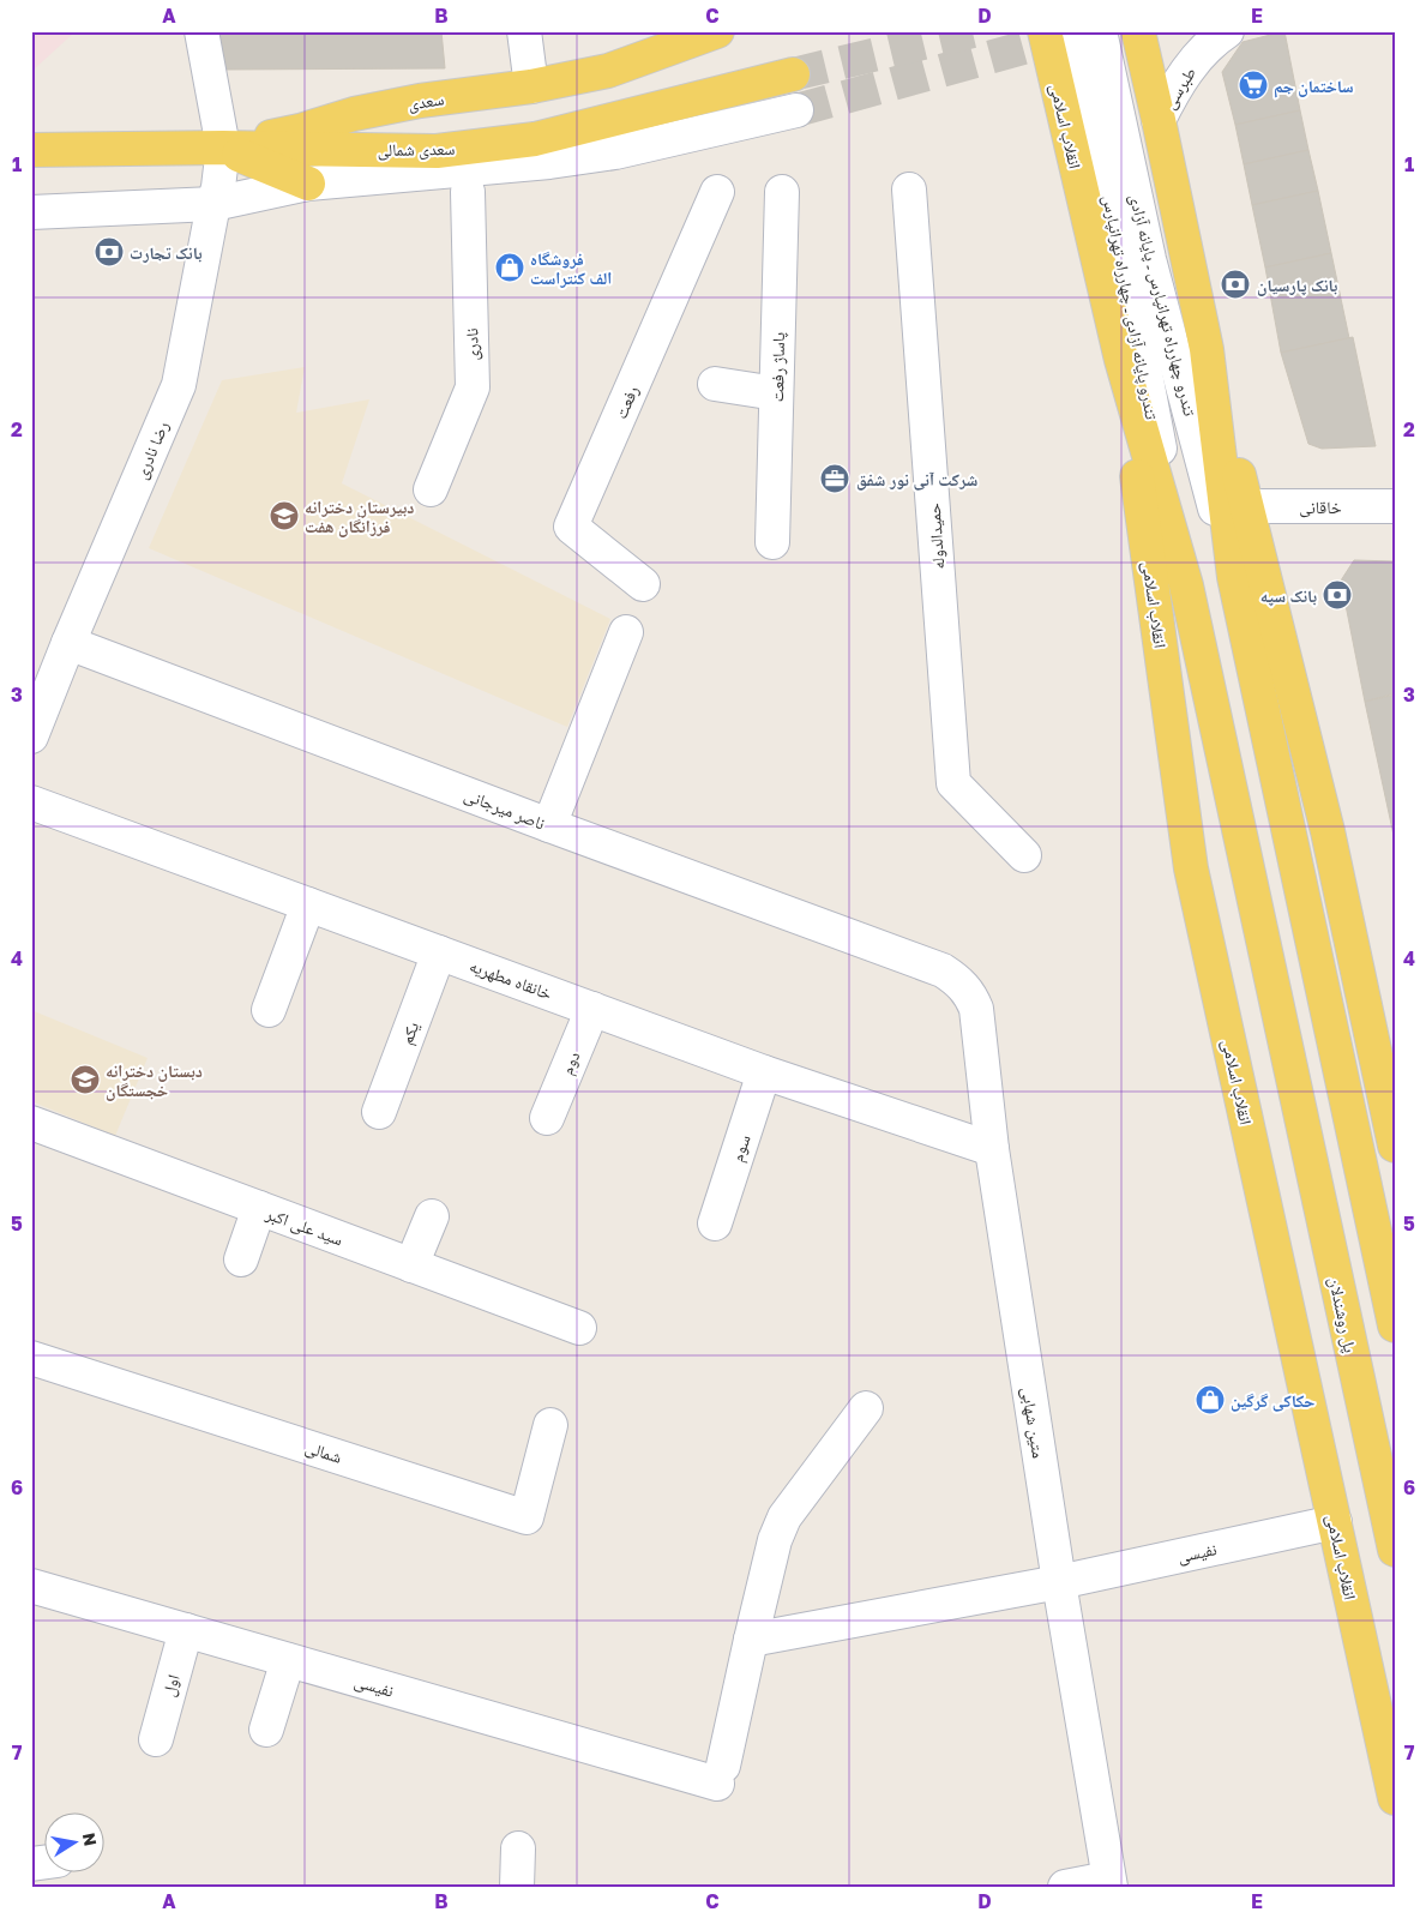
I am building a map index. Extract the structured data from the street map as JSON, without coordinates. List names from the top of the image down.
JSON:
{
  "streets": {
    "main road": [
      "سعدی",
      "انقلاب اسلامی",
      "سعدی شمالی",
      "پل روشندلان"
    ],
    "street": [
      "طبرسی",
      "تندرو چهارراه تهرانپارس ـ پایانه آزادی",
      "تندرو پایانه آزادی ـ چهارراه تهرانپارس",
      "نادری",
      "پاساژ رفعت",
      "رفعت",
      "رضا نادری",
      "خاقانی",
      "حمیدالدوله",
      "ناصر میرجانی",
      "خانقاه مطهریه",
      "یکم",
      "دوم",
      "سوم",
      "سید علی اکبر",
      "متین شهابی",
      "شمالی",
      "نفیسی",
      "اول"
    ]
  },
  "crossings": [
    ["سعدی", "سعدی شمالی"],
    ["سعدی", "رضا نادری"],
    ["انقلاب اسلامی", "تندرو پایانه آزادی ـ چهارراه تهرانپارس"],
    ["انقلاب اسلامی", "پل روشندلان"],
    ["انقلاب اسلامی", "نفیسی"],
    ["سعدی شمالی", "رضا نادری"],
    ["رضا نادری", "ناصر میرجانی"],
    ["ناصر میرجانی", "متین شهابی"],
    ["خانقاه مطهریه", "یکم"],
    ["خانقاه مطهریه", "دوم"],
    ["خانقاه مطهریه", "سوم"],
    ["خانقاه مطهریه", "متین شهابی"],
    ["متین شهابی", "نفیسی"],
    ["نفیسی", "اول"]
  ],
  "places": {
    "supermarket": ["ساختمان جم"],
    "bank": ["بانک تجارت", "بانک پارسیان", "بانک سپه"],
    "shop": ["فروشگاه الف کنتراست", "حکاکی گرگین"],
    "office": ["شرکت آنی نور شفق"],
    "school or university": ["دبیرستان دخترانه فرزانگان هفت", "دبستان دخترانه خجستگان"]
  },
  "north": "right",
  "grid": {
    "columns": [
      "A",
      "B",
      "C",
      "D",
      "E"
    ],
    "rows": [
      "1",
      "2",
      "3",
      "4",
      "5",
      "6",
      "7"
    ]
  }
}
